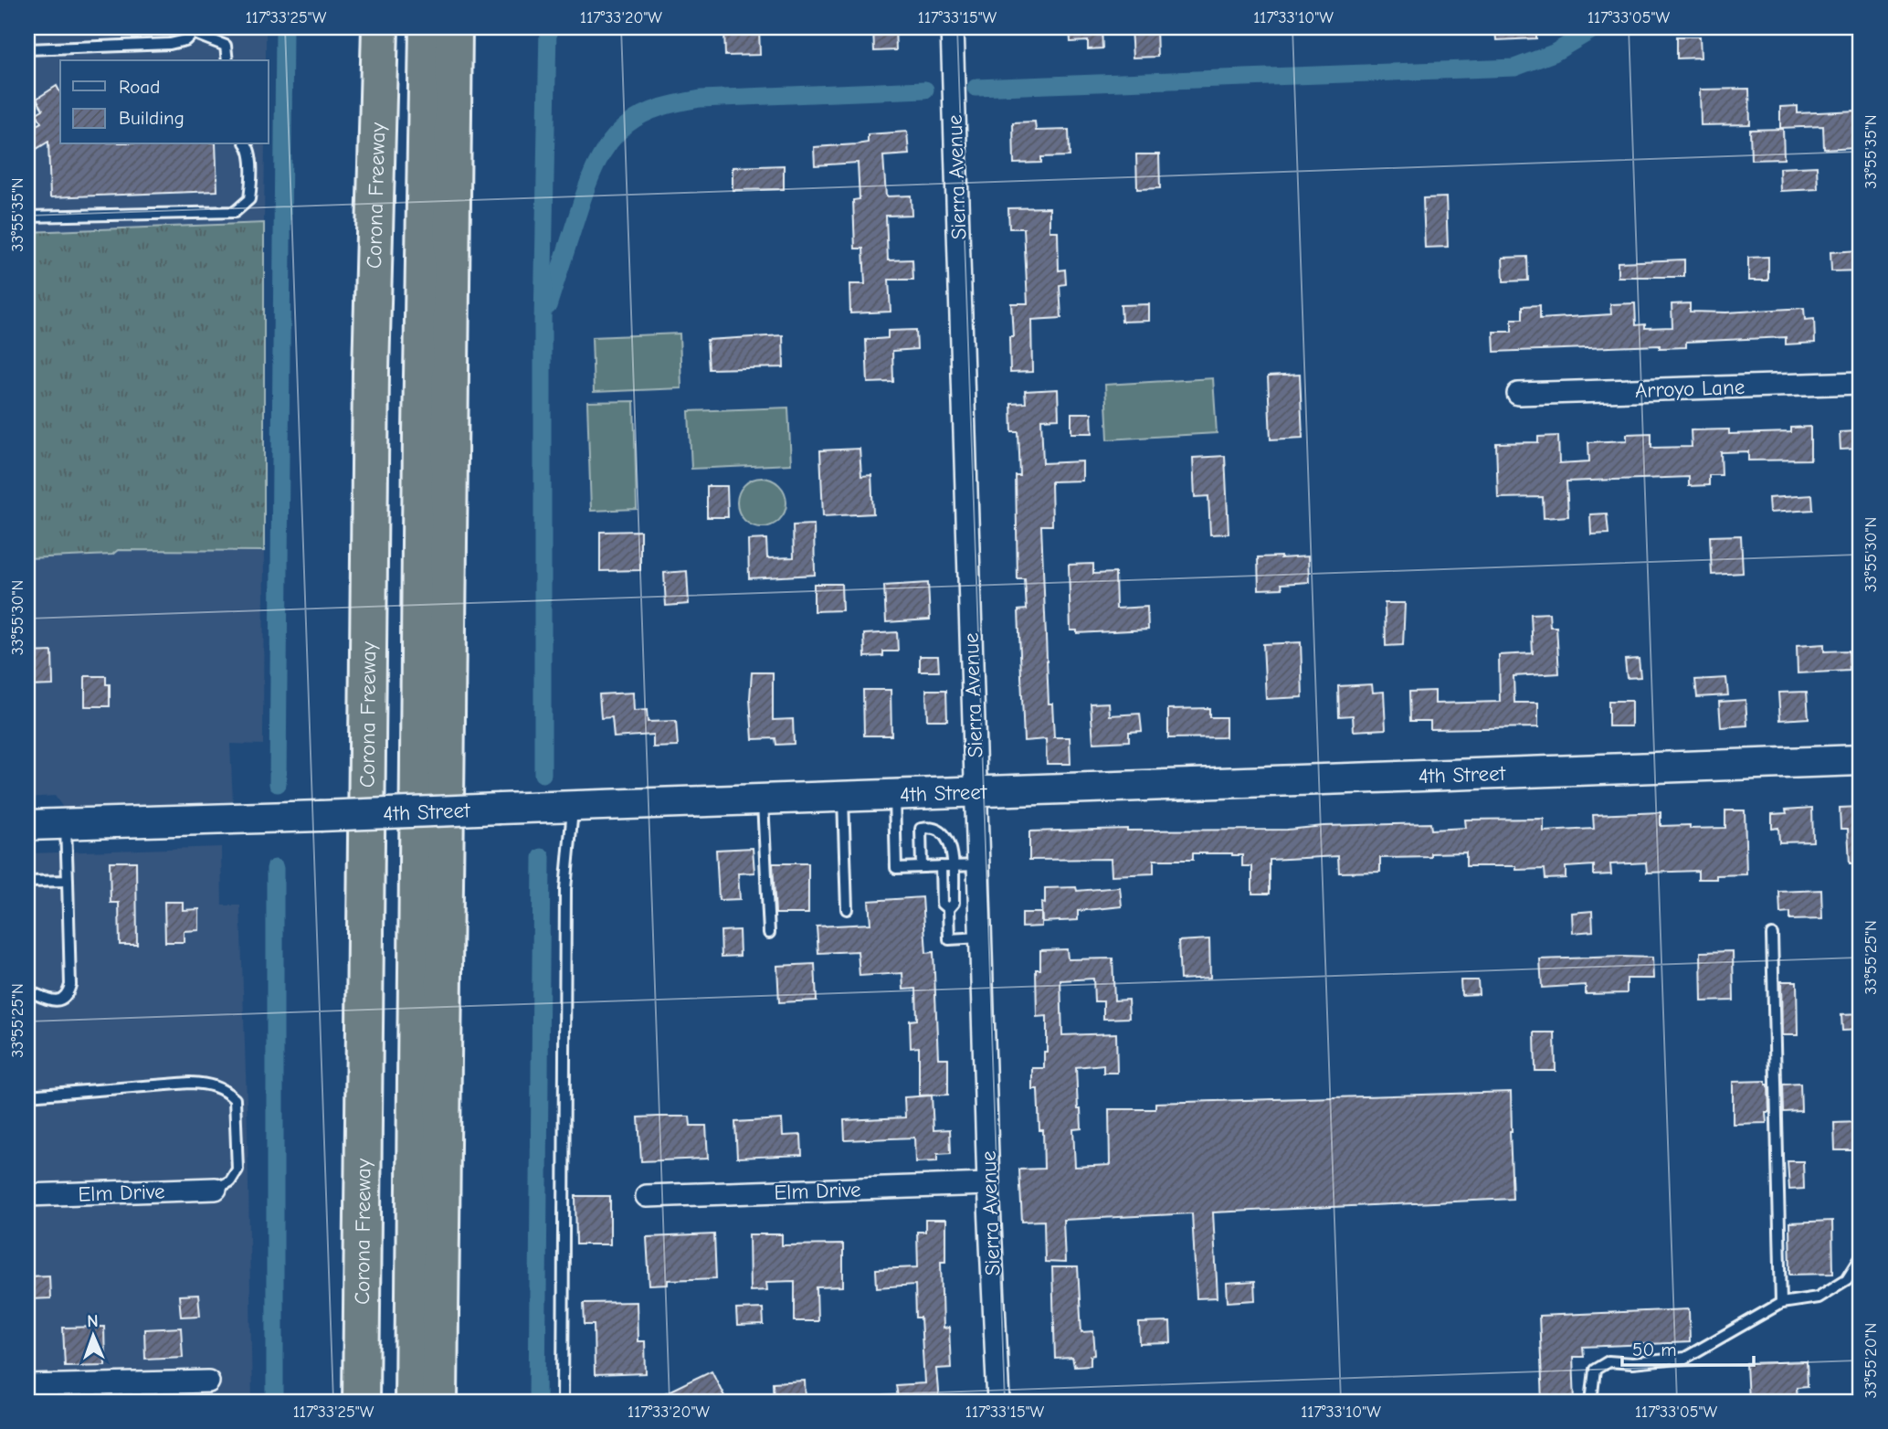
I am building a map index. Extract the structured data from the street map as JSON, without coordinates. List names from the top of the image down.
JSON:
{
  "streets": {
    "highway": ["Corona Freeway"],
    "street": [
      "Sierra Avenue",
      "Arroyo Lane",
      "4th Street",
      "Elm Drive"
    ]
  },
  "crossings": [
    ["Sierra Avenue", "4th Street"],
    ["Sierra Avenue", "Elm Drive"]
  ],
  "legend": ["Road", "Building"],
  "scale_bar": "50 m",
  "north": "top",
  "coordinates": [
    "117°33'25\"W",
    "117°33'20\"W",
    "117°33'15\"W",
    "117°33'10\"W",
    "117°33'05\"W",
    "33°55'35\"N",
    "33°55'30\"N",
    "33°55'25\"N",
    "33°55'20\"N"
  ]
}
